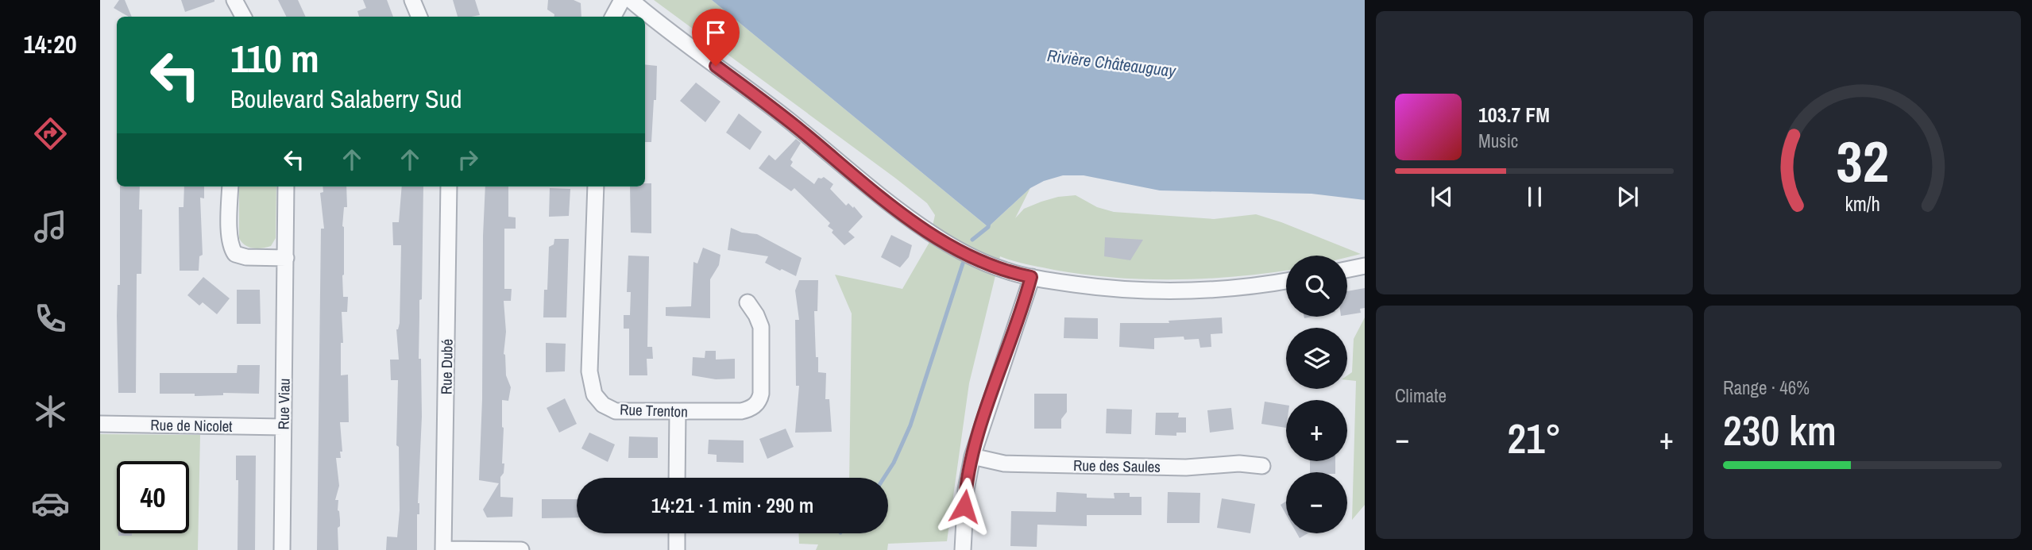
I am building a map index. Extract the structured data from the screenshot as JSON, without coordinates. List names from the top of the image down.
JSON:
{
  "streets": {
    "street": [
      "Rue Dubé",
      "Rue Viau",
      "Rue Trenton",
      "Rue de Nicolet",
      "Rue des Saules"
    ]
  },
  "crossings": [
    ["Rue Viau", "Rue de Nicolet"]
  ],
  "water": ["Rivière Châteauguay"],
  "page": {
    "tabs": "14:20",
    "turn": ["110 m", "Boulevard Salaberry Sud"],
    "song": ["103.7 FM", "Music"],
    "map_buttons": ["+", "−"],
    "tile": [
      "Climate",
      ["Range · 46%", "230 km"]
    ],
    "heat": ["−", "21°", "+"],
    "limit": "40",
    "trip": "14:21 · 1 min · 290 m",
    "gauge": ["32", "km/h"]
  }
}
